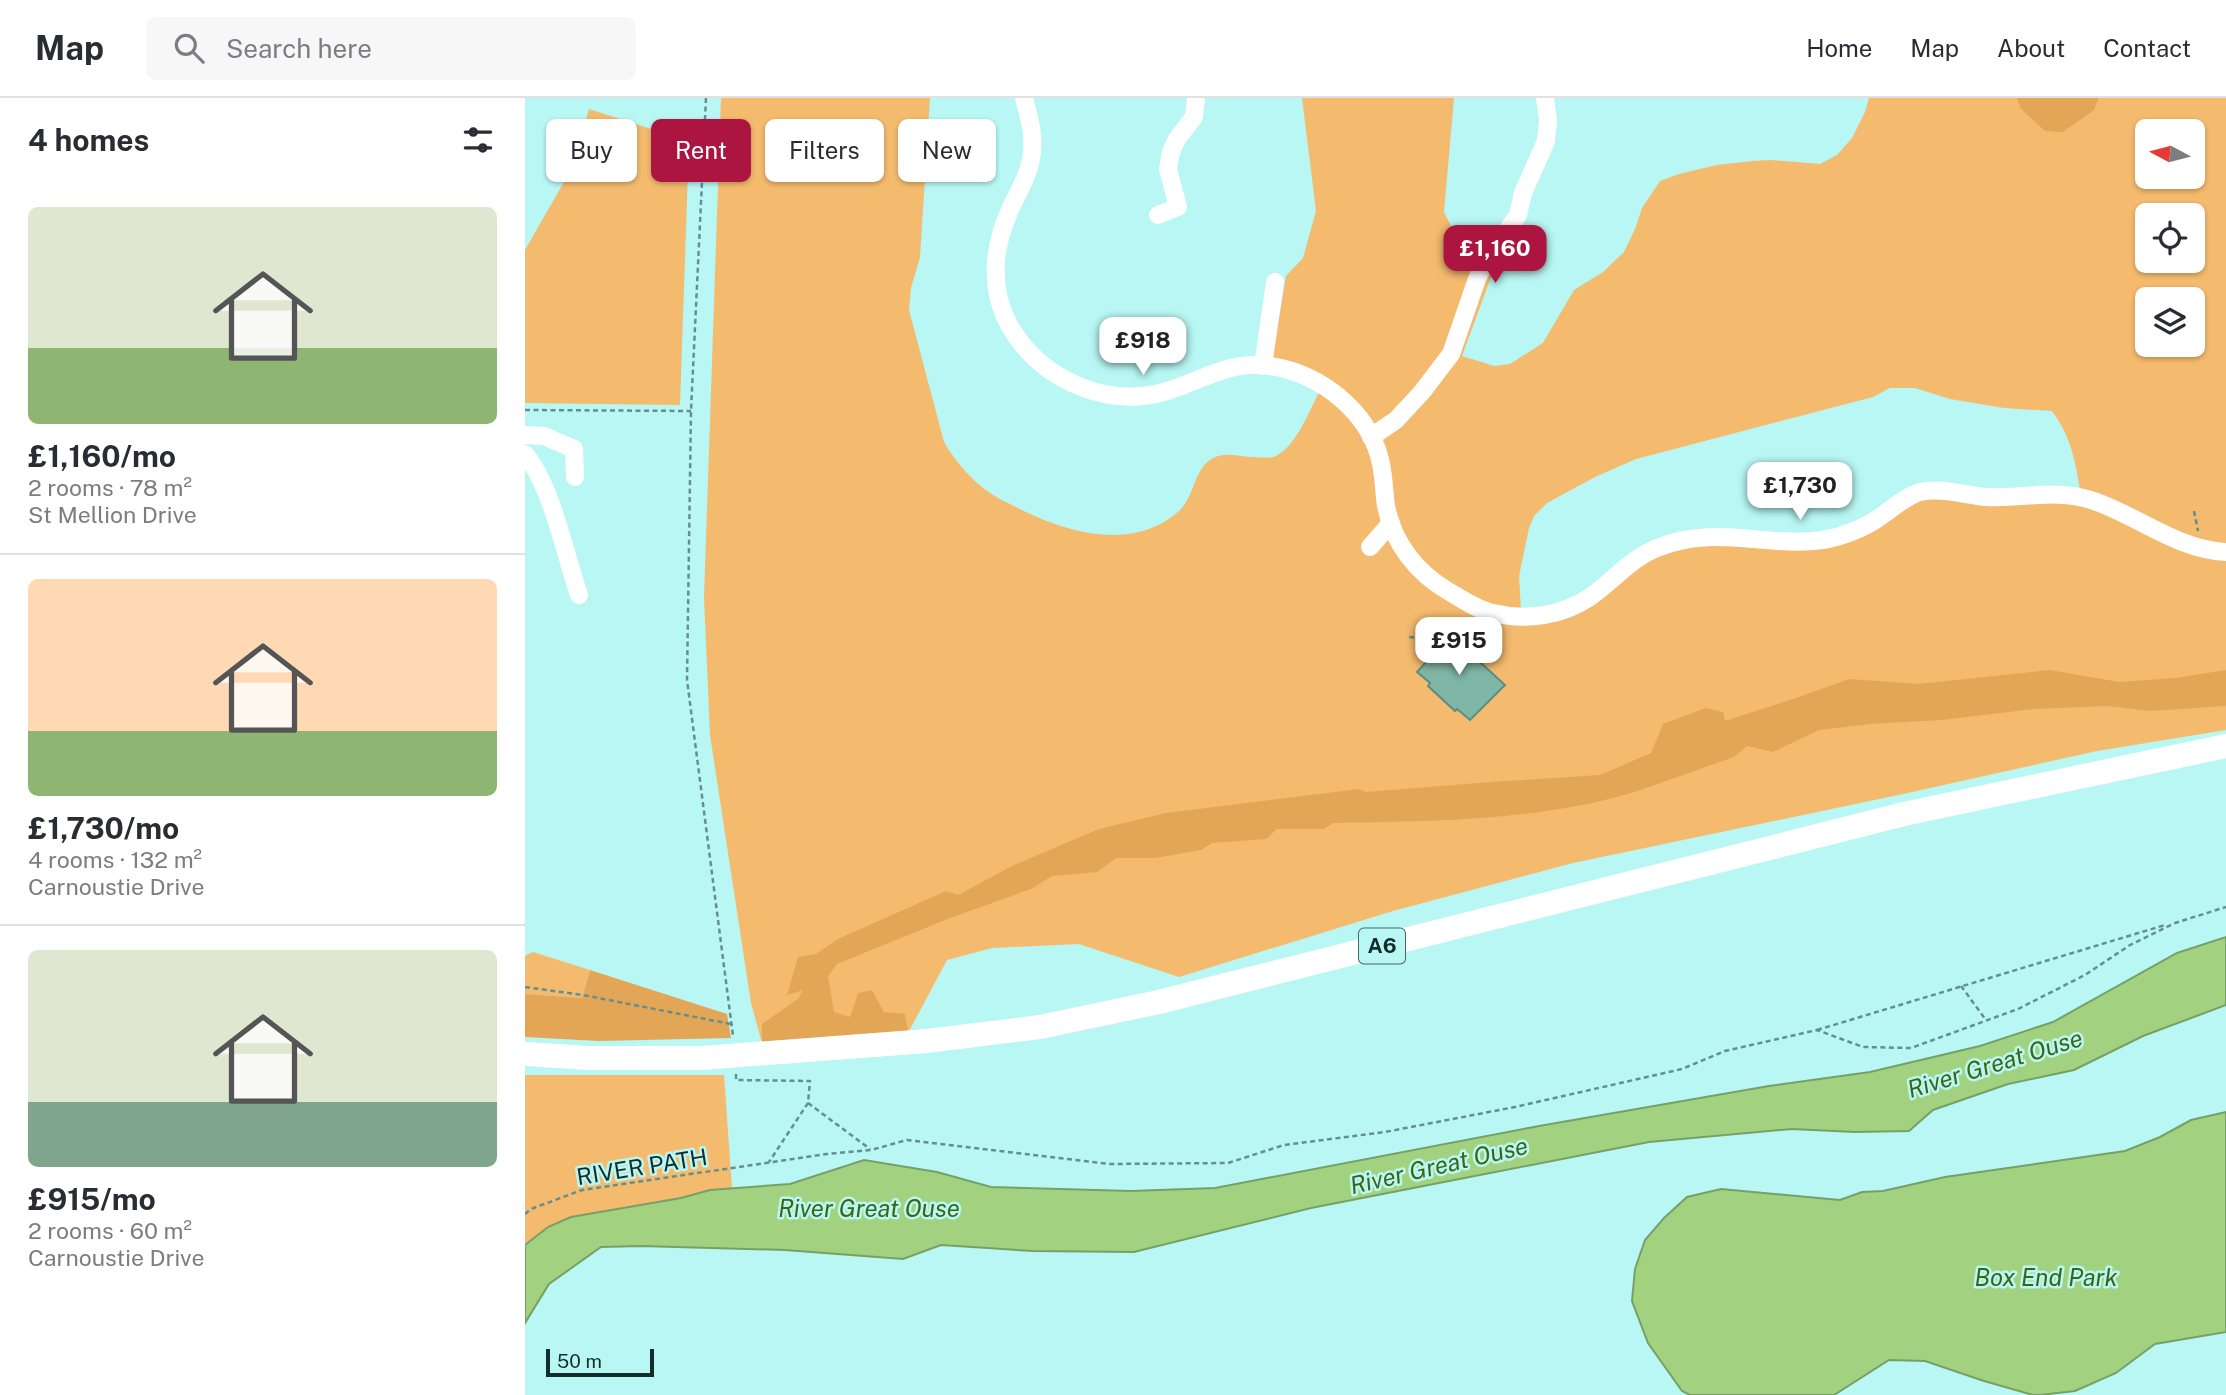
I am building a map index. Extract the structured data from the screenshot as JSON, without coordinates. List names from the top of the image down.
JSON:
{
  "streets": {
    "highway": ["A6"],
    "path": ["RIVER PATH"]
  },
  "water": ["River Great Ouse", "Box End Park"],
  "scale_bar": "50 m",
  "north": "left",
  "page": {
    "header": "Map",
    "search": "Search here",
    "nav": [
      "Home",
      "Map",
      "About",
      "Contact"
    ],
    "heading": "4 homes",
    "chip": [
      "Buy",
      "Rent",
      "Filters",
      "New"
    ],
    "list": [
      {
        "name": "£1,160/mo",
        "note": "2 rooms · 78 m² · St Mellion Drive"
      },
      {
        "name": "£1,730/mo",
        "note": "4 rooms · 132 m² · Carnoustie Drive"
      },
      {
        "name": "£915/mo",
        "note": "2 rooms · 60 m² · Carnoustie Drive"
      }
    ],
    "price": [
      "£1,160",
      "£918",
      "£1,730",
      "£915"
    ],
    "scale": "50 m"
  }
}
